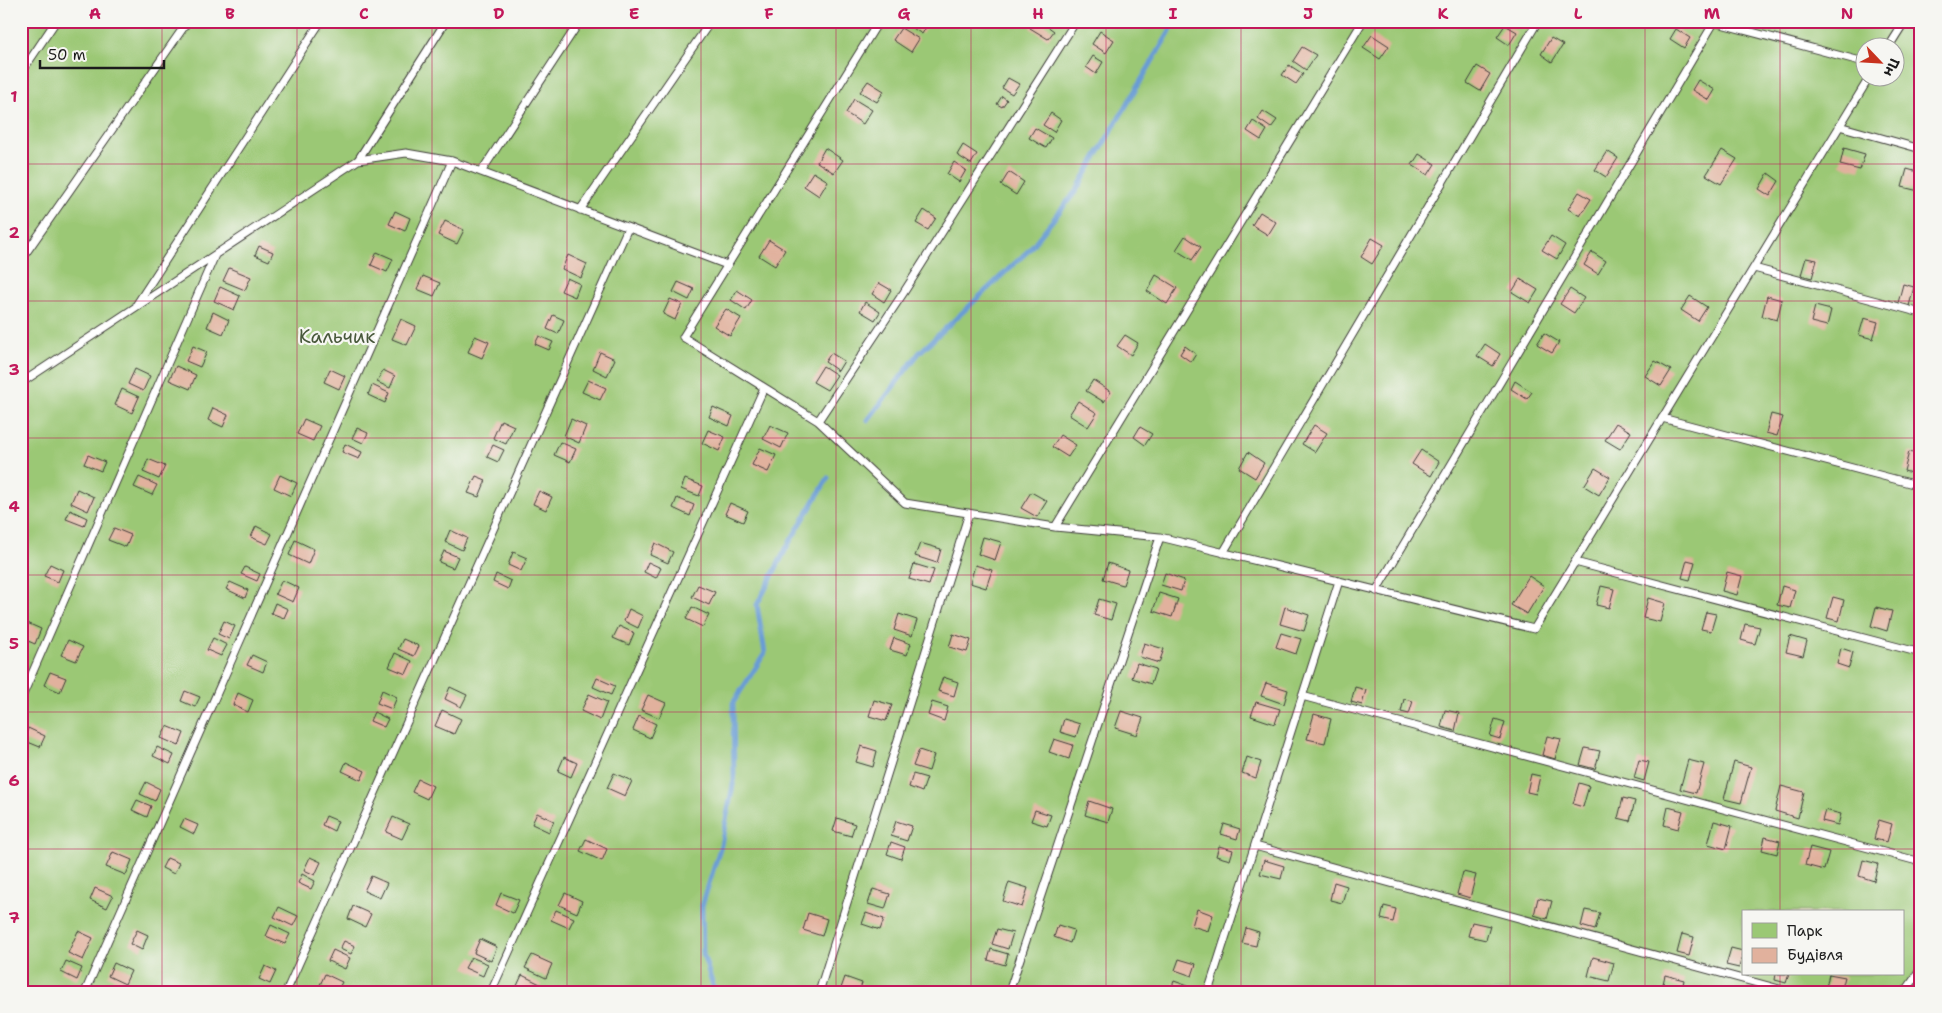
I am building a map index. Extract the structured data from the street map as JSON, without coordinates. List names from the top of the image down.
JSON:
{
  "parks": ["Кальчик"],
  "legend": ["Парк", "Будівля"],
  "scale_bar": "50 m",
  "north": "bottom right",
  "grid": {
    "columns": [
      "A",
      "B",
      "C",
      "D",
      "E",
      "F",
      "G",
      "H",
      "I",
      "J",
      "K",
      "L",
      "M",
      "N"
    ],
    "rows": [
      "1",
      "2",
      "3",
      "4",
      "5",
      "6",
      "7"
    ]
  }
}
